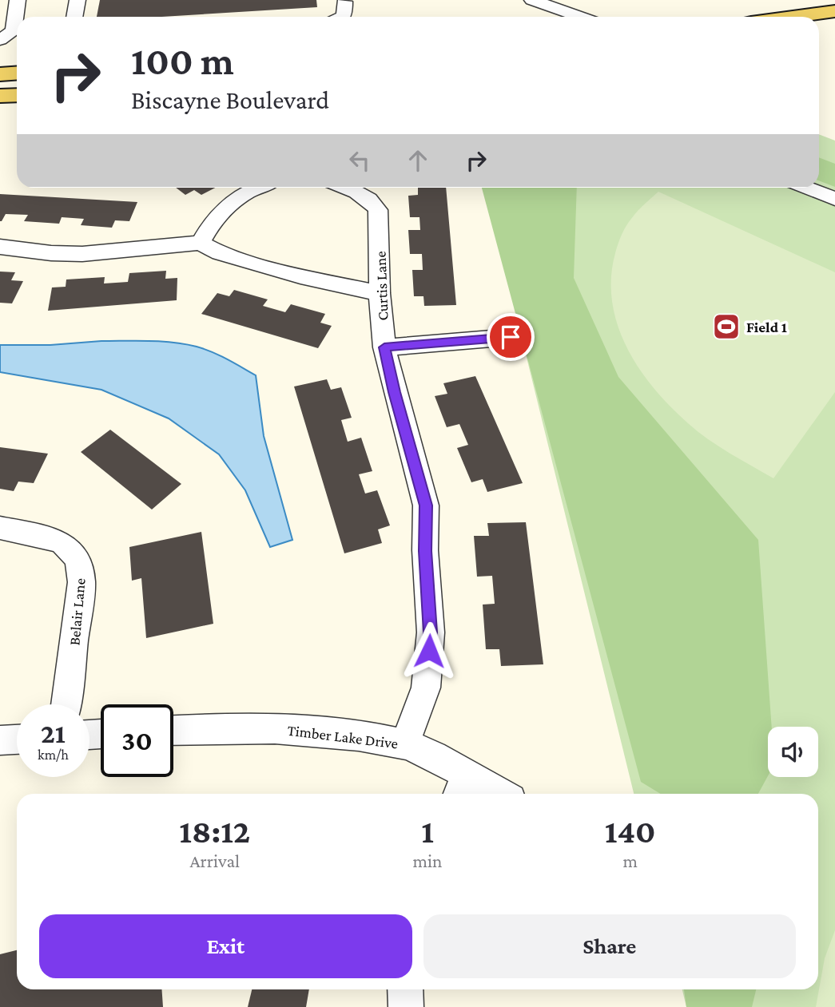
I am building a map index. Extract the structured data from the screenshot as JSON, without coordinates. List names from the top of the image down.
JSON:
{
  "streets": {
    "street": ["Curtis Lane", "Belair Lane", "Timber Lake Drive"]
  },
  "crossings": [
    ["Curtis Lane", "Timber Lake Drive"]
  ],
  "places": {
    "sports": ["Field 1"]
  },
  "page": {
    "turn": ["100 m", "Biscayne Boulevard"],
    "speed": "21 km/h",
    "limit": "30",
    "eta": [
      "18:12",
      "Arrival",
      "1",
      "min",
      "140",
      "m"
    ],
    "buttons": ["Exit", "Share"]
  }
}
